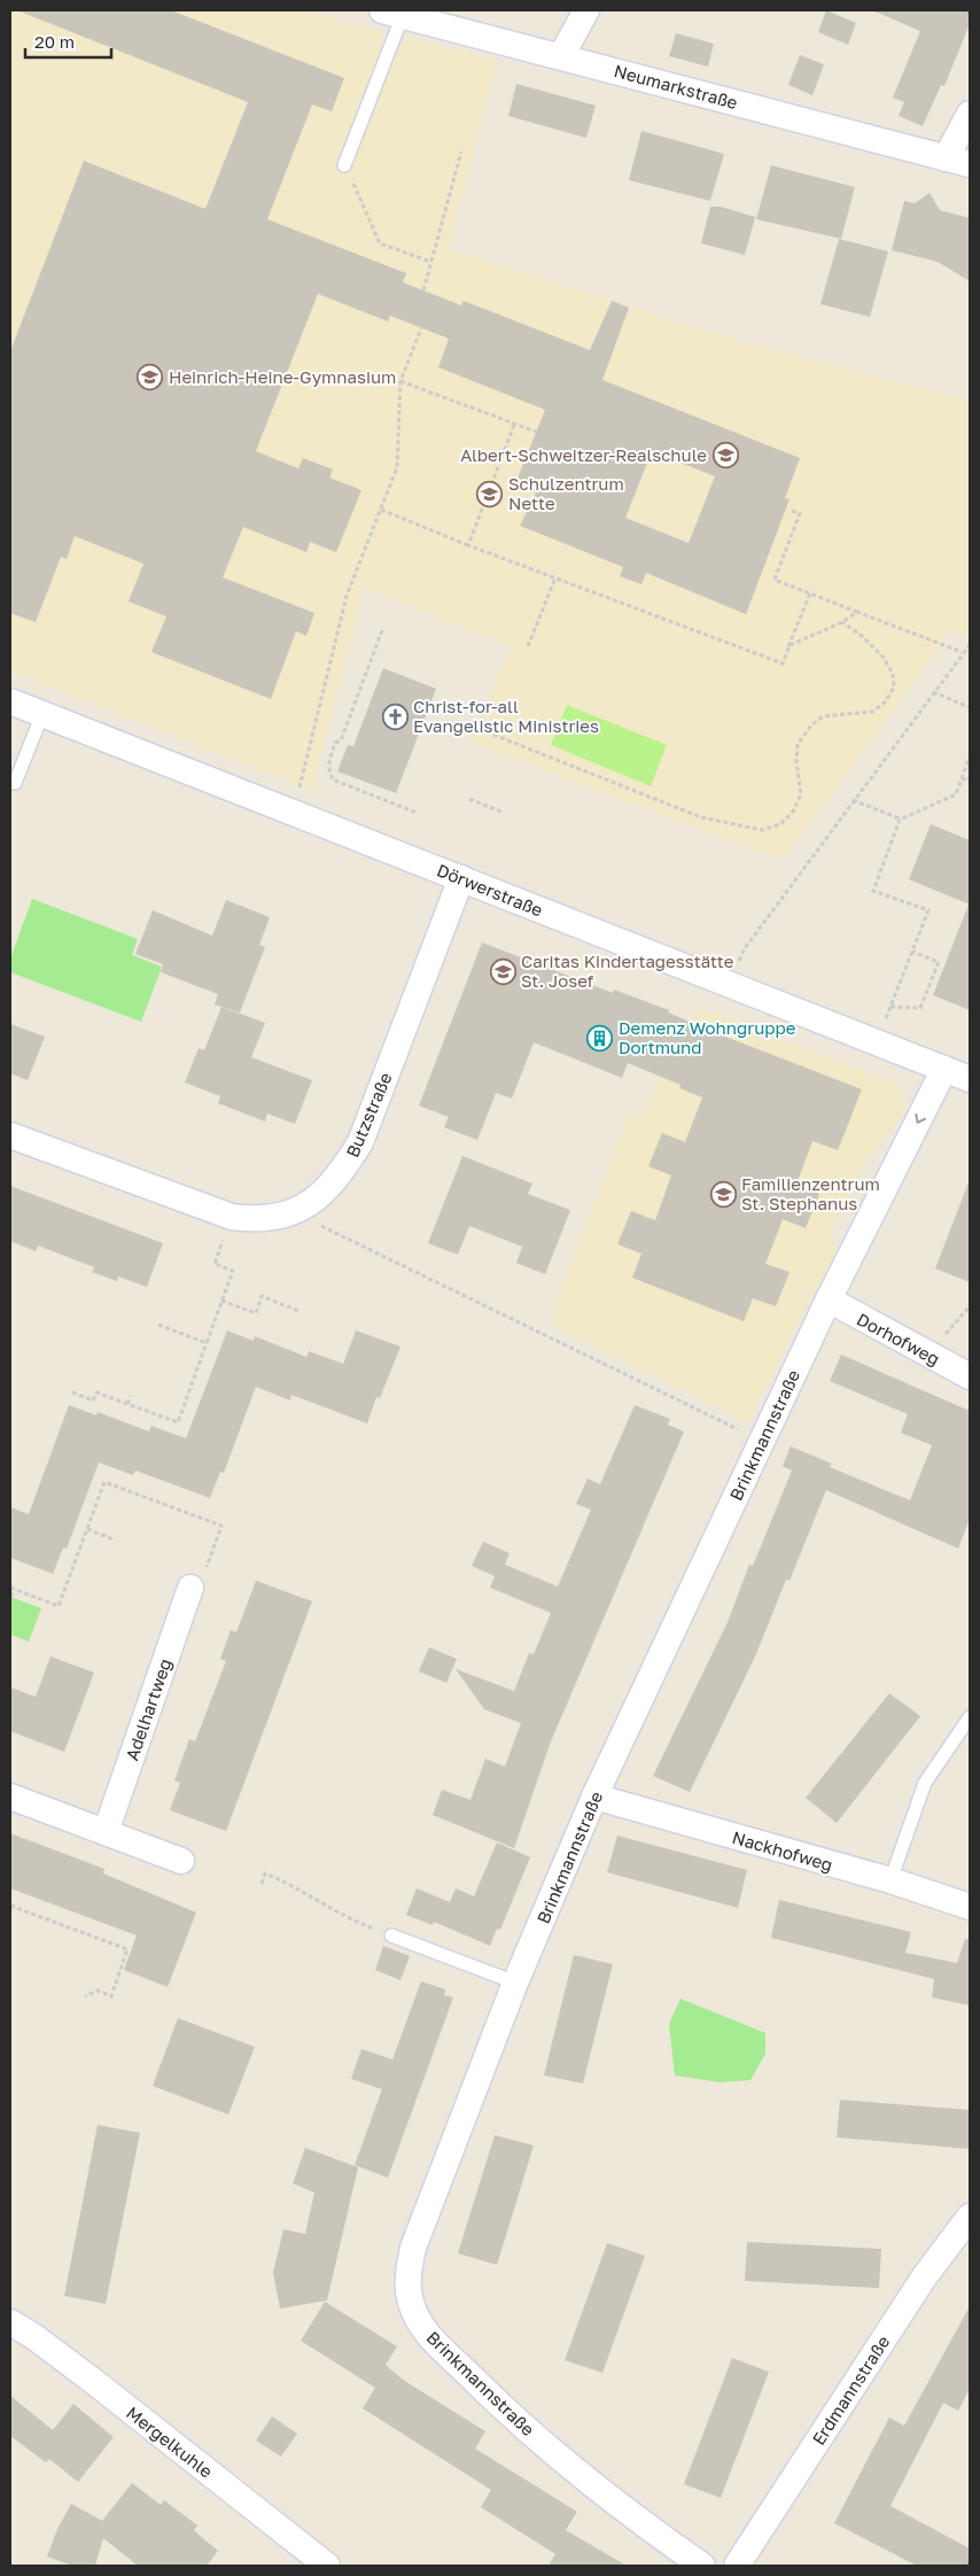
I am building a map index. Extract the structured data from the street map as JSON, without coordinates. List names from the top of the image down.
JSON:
{
  "streets": {
    "street": [
      "Neumarkstraße",
      "Dörwerstraße",
      "Butzstraße",
      "Dorhofweg",
      "Brinkmannstraße",
      "Adelhartweg",
      "Nackhofweg",
      "Erdmannstraße",
      "Mergelkuhle"
    ]
  },
  "crossings": [
    ["Dörwerstraße", "Butzstraße"],
    ["Dörwerstraße", "Brinkmannstraße"],
    ["Dorhofweg", "Brinkmannstraße"],
    ["Brinkmannstraße", "Nackhofweg"]
  ],
  "places": {
    "school or university": [
      "Heinrich-Heine-Gymnasium",
      "Albert-Schweitzer-Realschule",
      "Schulzentrum Nette",
      "Caritas Kindertagesstätte St. Josef",
      "Familienzentrum St. Stephanus"
    ],
    "church": ["Christ-for-all Evangelistic Ministries"],
    "building": ["Demenz Wohngruppe Dortmund"]
  },
  "scale_bar": "20 m"
}
